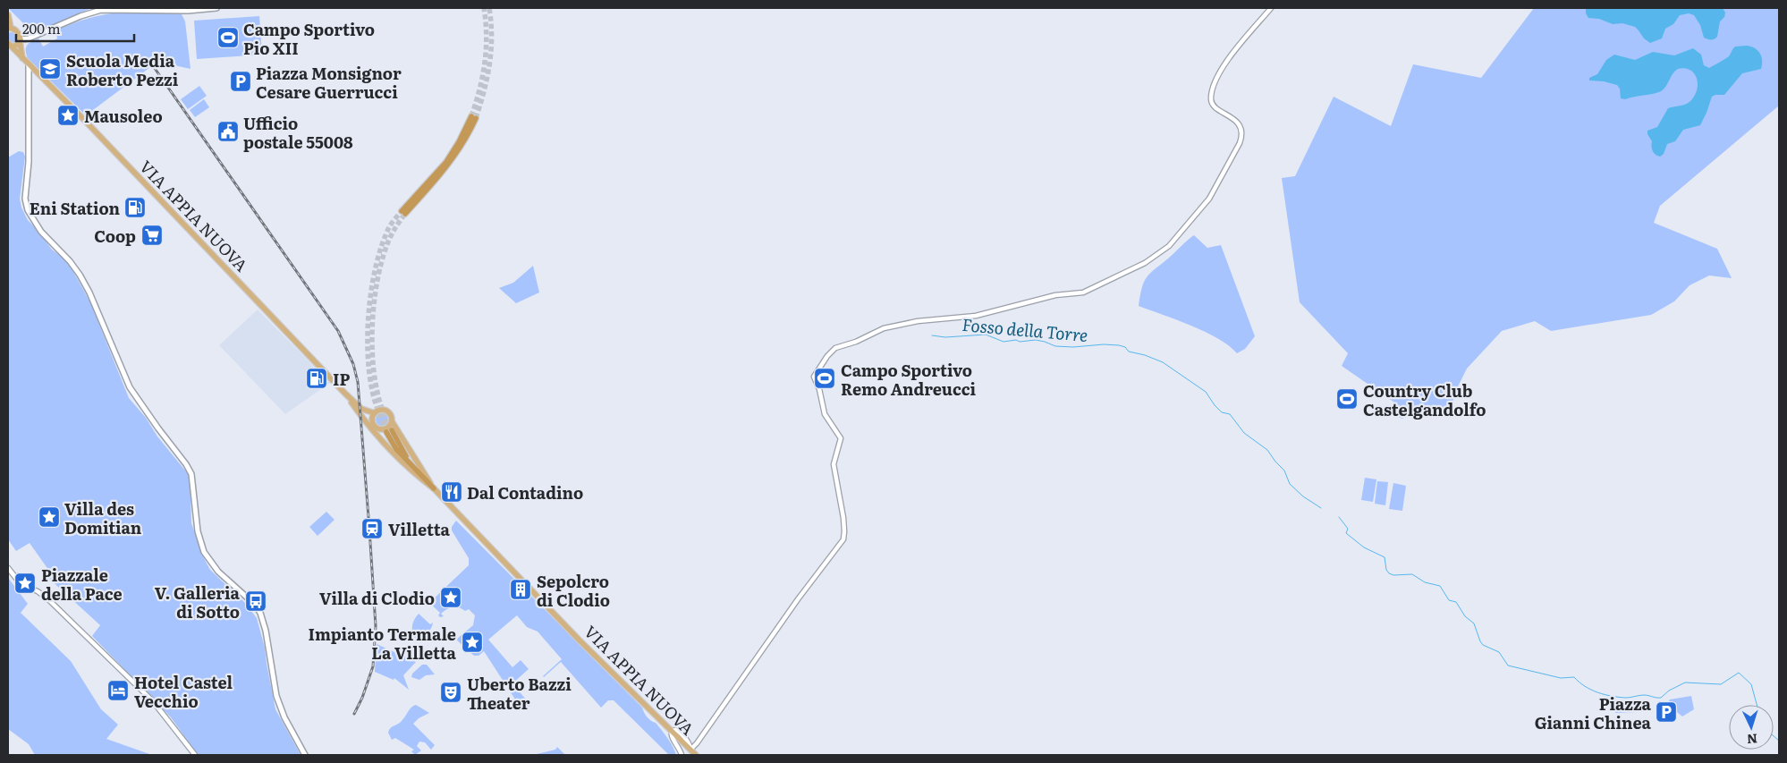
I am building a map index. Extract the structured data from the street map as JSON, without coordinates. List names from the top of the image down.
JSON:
{
  "streets": {
    "main road": ["VIA APPIA NUOVA"]
  },
  "water": ["Fosso della Torre"],
  "places": {
    "sports": ["Campo Sportivo Pio XII", "Campo Sportivo Remo Andreucci", "Country Club Castelgandolfo"],
    "school or university": ["Scuola Media Roberto Pezzi"],
    "parking": ["Piazza Monsignor Cesare Guerrucci", "Piazza Gianni Chinea"],
    "place": [
      "Mausoleo",
      "Villa des Domitian",
      "Piazzale della Pace",
      "Villa di Clodio",
      "Impianto Termale La Villetta"
    ],
    "public building": ["Ufficio postale 55008"],
    "fuel station": ["Eni Station", "IP"],
    "supermarket": ["Coop"],
    "restaurant": ["Dal Contadino"],
    "station": ["Villetta"],
    "building": ["Sepolcro di Clodio"],
    "bus stop": ["V. Galleria di Sotto"],
    "hotel": ["Hotel Castel Vecchio"],
    "theatre": ["Uberto Bazzi Theater"]
  },
  "scale_bar": "200 m",
  "north": "bottom"
}
